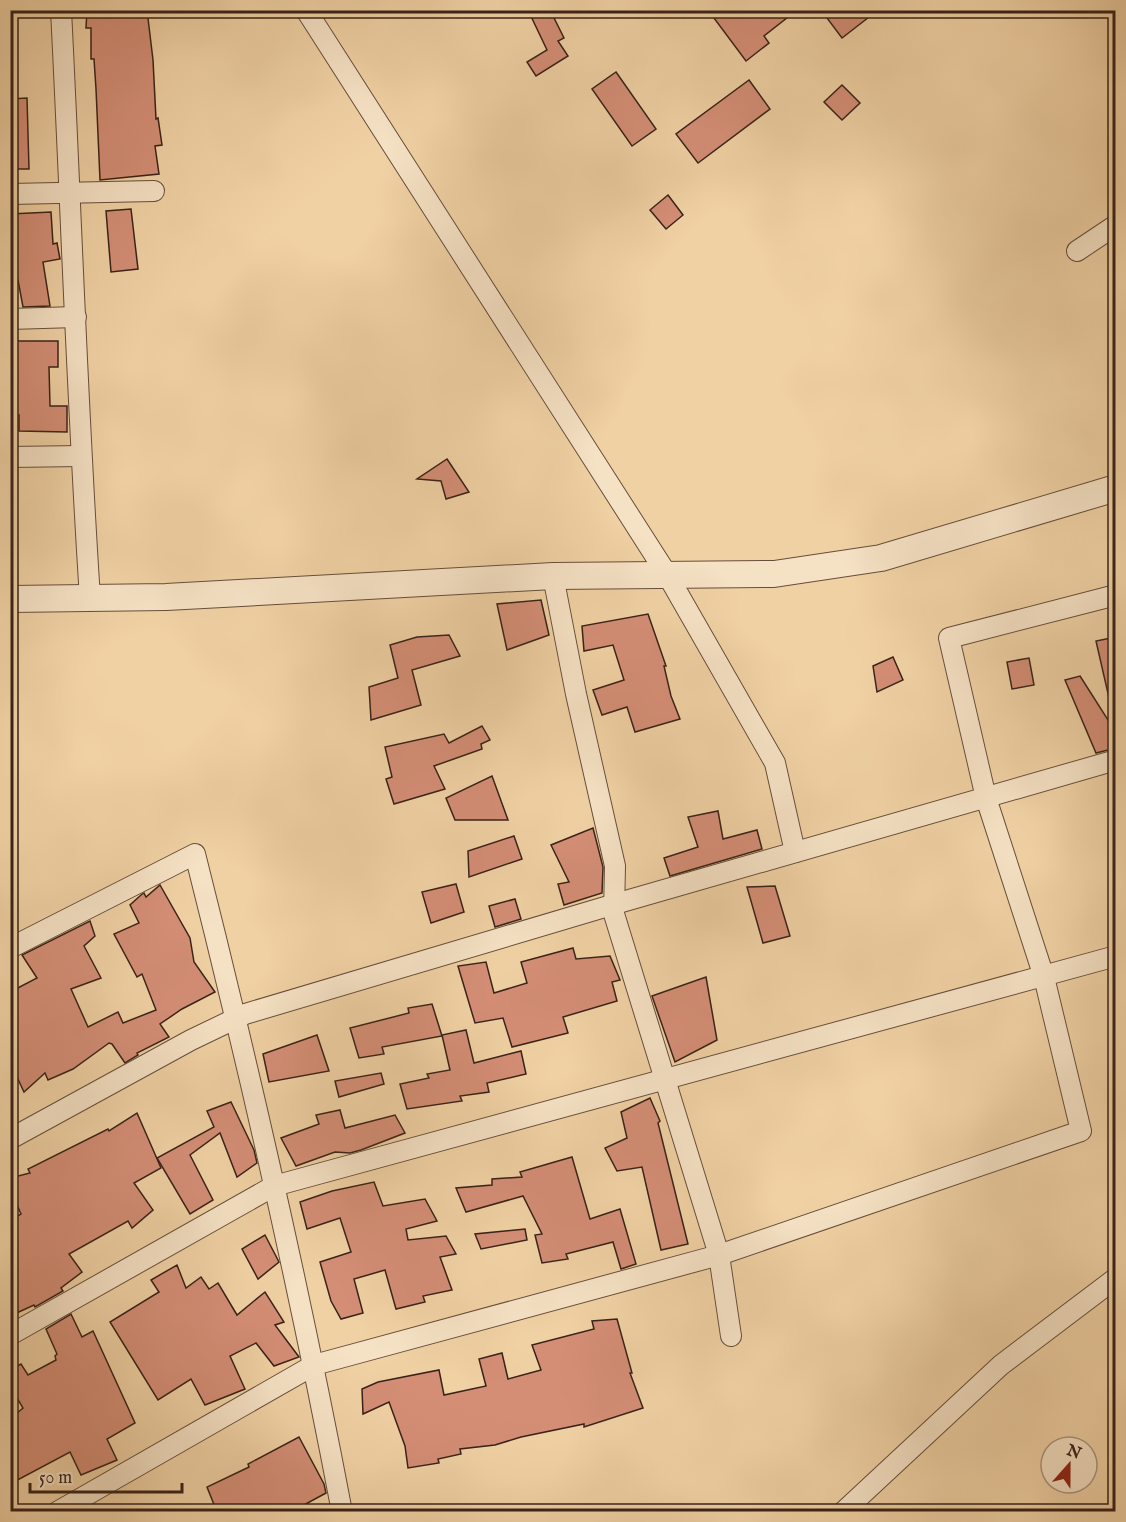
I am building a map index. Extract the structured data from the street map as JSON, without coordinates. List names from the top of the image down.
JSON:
{
  "scale_bar": "50 m",
  "north": "top"
}
